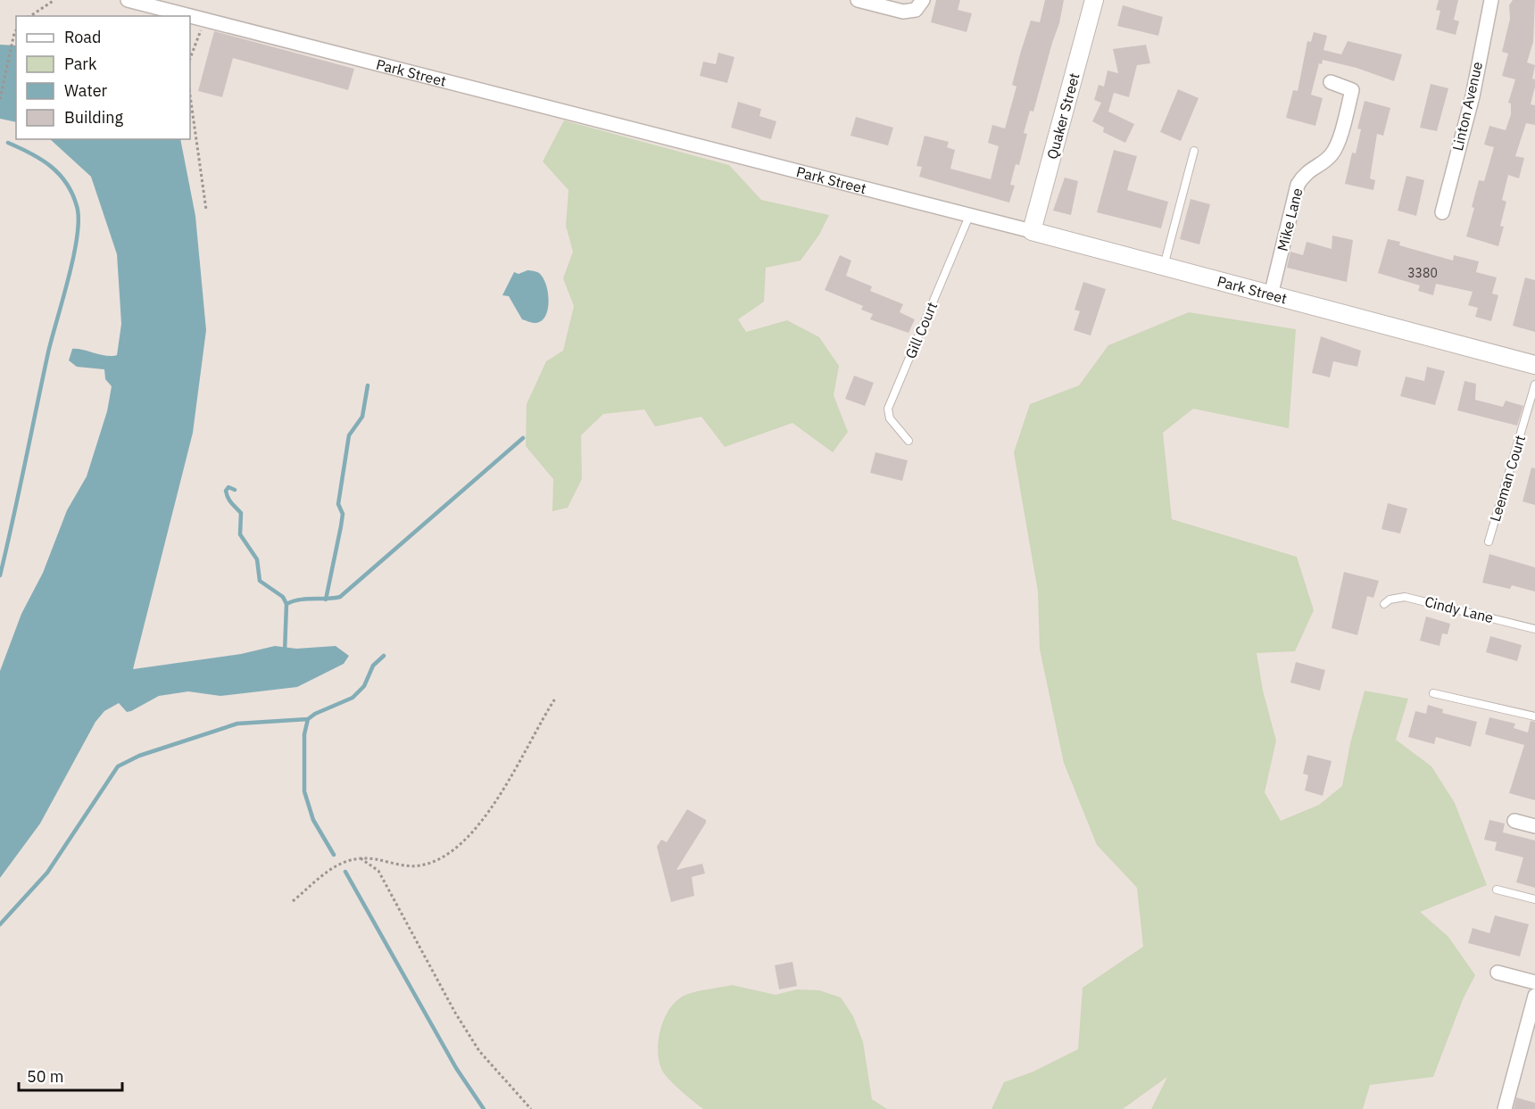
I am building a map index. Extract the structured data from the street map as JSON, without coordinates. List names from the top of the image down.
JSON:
{
  "streets": {
    "street": [
      "Park Street",
      "Linton Avenue",
      "Quaker Street",
      "Mike Lane"
    ],
    "lane": ["Gill Court", "Leeman Court", "Cindy Lane"]
  },
  "crossings": [
    ["Park Street", "Quaker Street"],
    ["Park Street", "Mike Lane"],
    ["Park Street", "Gill Court"]
  ],
  "house_numbers": ["3380"],
  "legend": [
    "Road",
    "Park",
    "Water",
    "Building"
  ],
  "scale_bar": "50 m"
}
